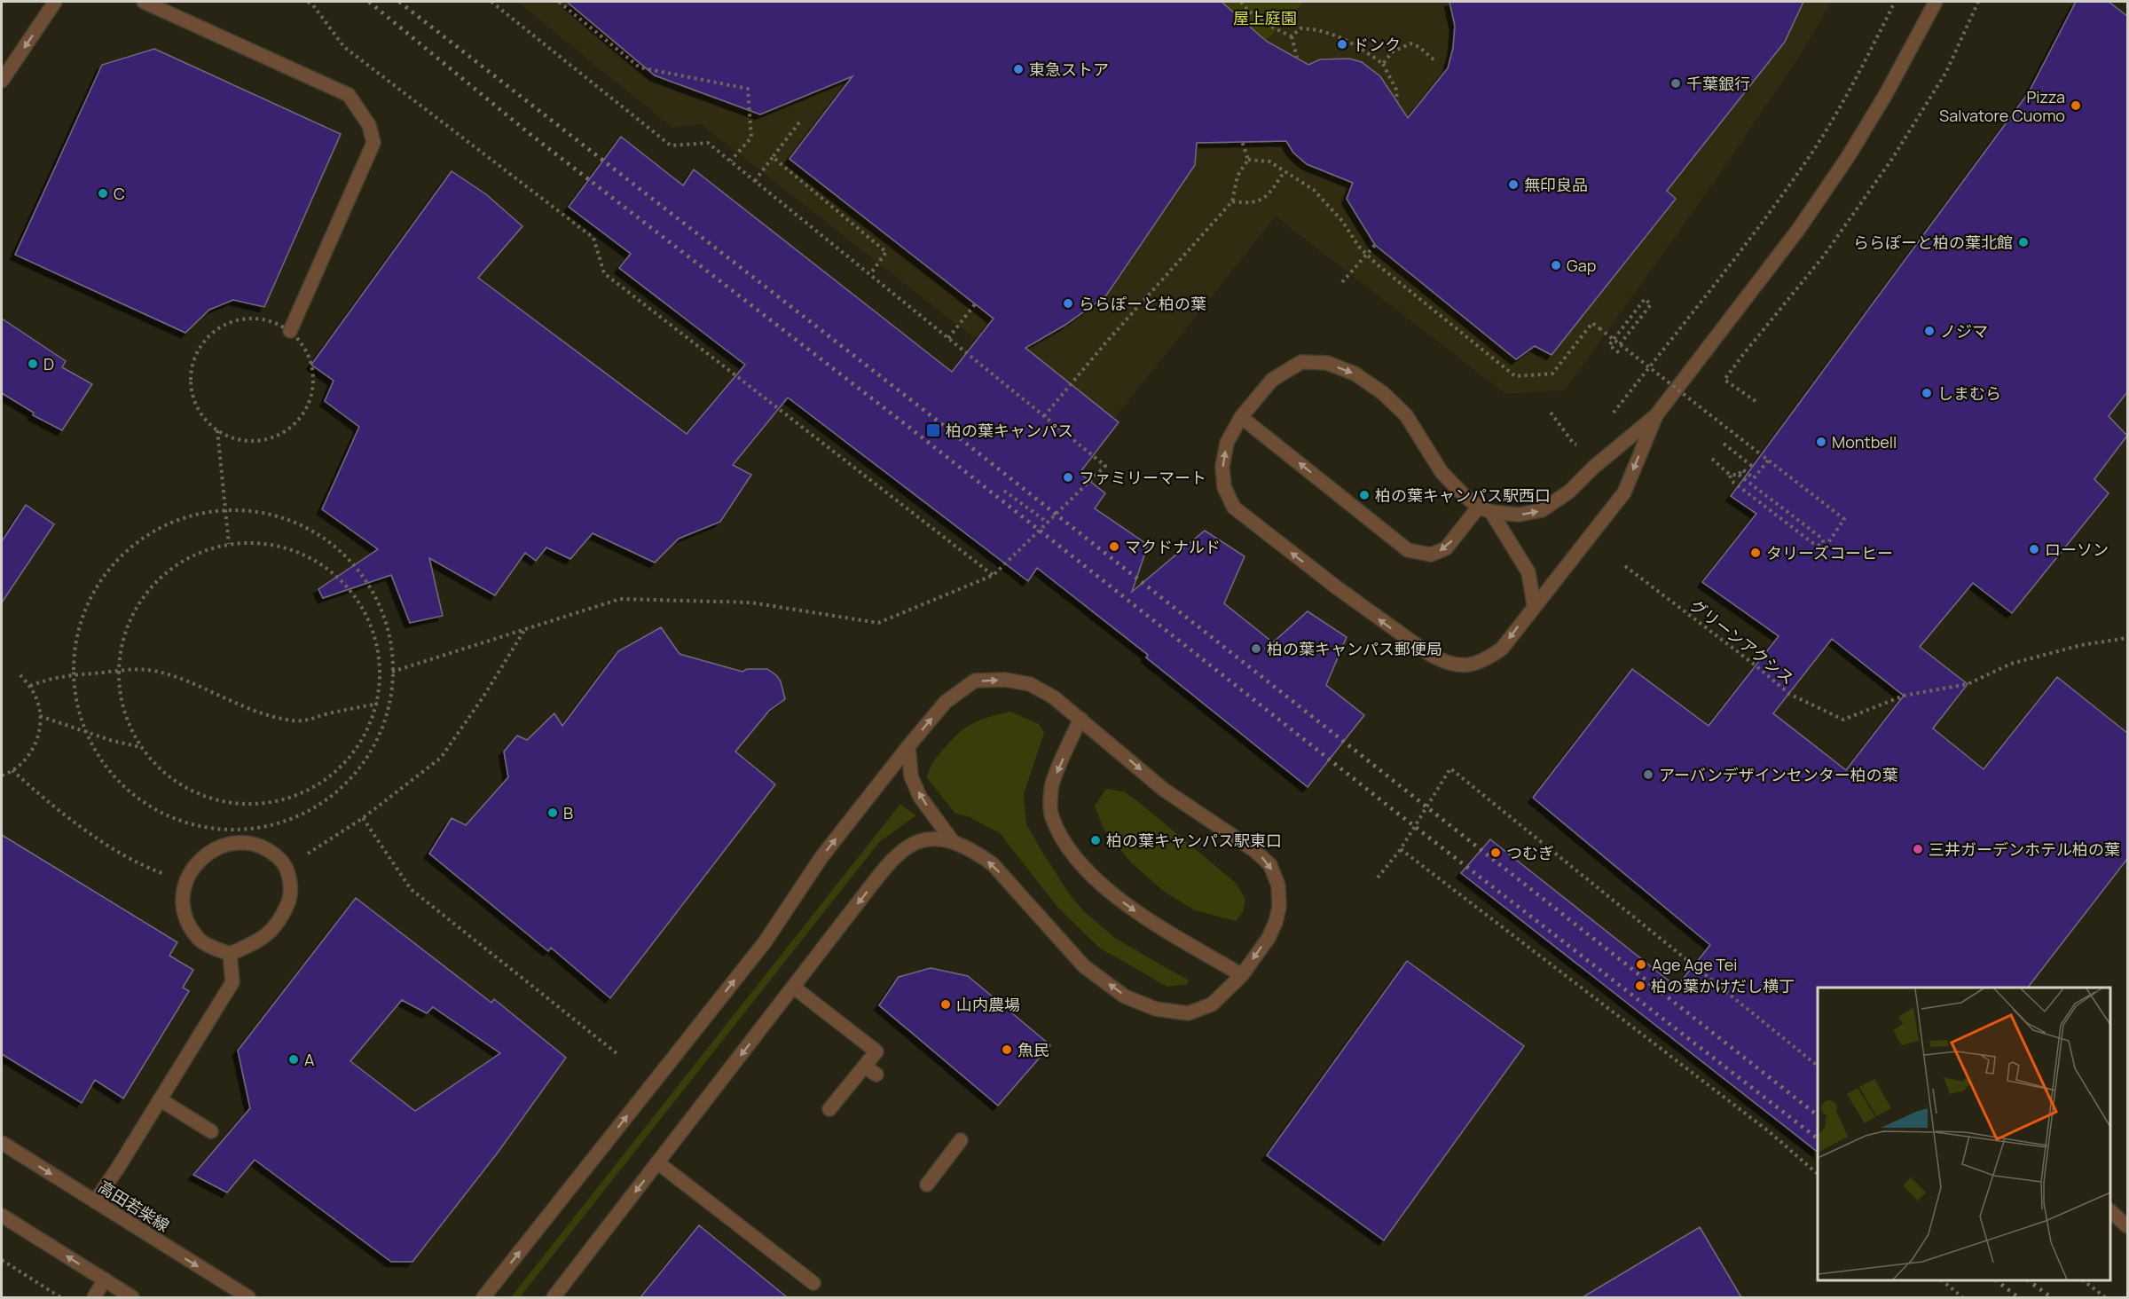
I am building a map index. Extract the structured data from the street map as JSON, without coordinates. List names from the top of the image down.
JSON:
{
  "streets": {
    "street": ["高田若柴線"],
    "path": ["グリーンアクシス"]
  },
  "parks": ["屋上庭園"],
  "places": {
    "other": [
      "ドンク",
      "東急ストア",
      "千葉銀行",
      "Pizza Salvatore Cuomo",
      "無印良品",
      "C",
      "ららぽーと柏の葉北館",
      "Gap",
      "ららぽーと柏の葉",
      "ノジマ",
      "D",
      "しまむら",
      "Montbell",
      "ファミリーマート",
      "柏の葉キャンパス駅西口",
      "マクドナルド",
      "ローソン",
      "タリーズコーヒー",
      "柏の葉キャンパス郵便局",
      "アーバンデザインセンター柏の葉",
      "B",
      "柏の葉キャンパス駅東口",
      "三井ガーデンホテル柏の葉",
      "つむぎ",
      "Age Age Tei",
      "柏の葉かけだし横丁",
      "山内農場",
      "魚民",
      "A"
    ],
    "transit": ["柏の葉キャンパス"]
  }
}
